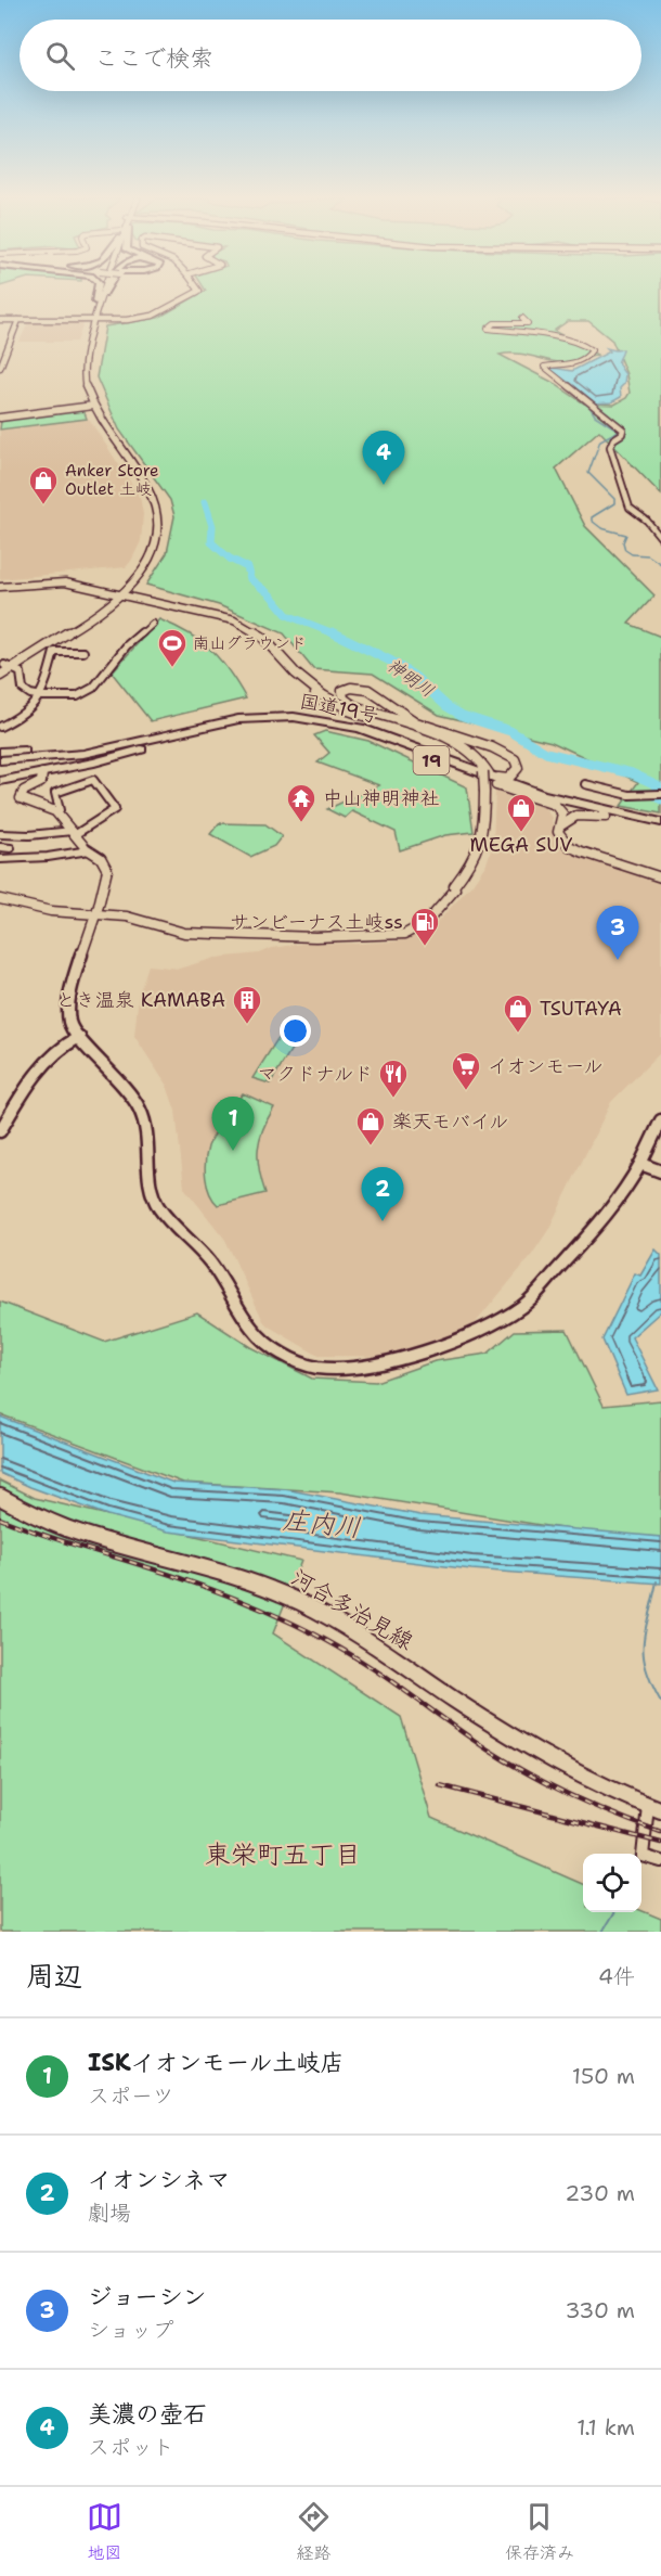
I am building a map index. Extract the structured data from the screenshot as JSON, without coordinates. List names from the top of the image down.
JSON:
{
  "streets": {
    "highway": ["国道19号", "19"],
    "street": ["河合多治見線"]
  },
  "crossings": [
    ["国道19号", "19"]
  ],
  "districts": ["東栄町五丁目"],
  "water": ["神明川", "庄内川"],
  "places": {
    "shop": [
      "Anker Store Outlet 土岐",
      "MEGA SUV",
      "TSUTAYA",
      "楽天モバイル"
    ],
    "sports": ["南山グラウンド"],
    "temple": ["中山神明神社"],
    "fuel station": ["サンビーナス土岐ss"],
    "building": ["とき温泉 KAMABA"],
    "supermarket": ["イオンモール"],
    "restaurant": ["マクドナルド"]
  },
  "page": {
    "search": "ここで検索",
    "pins": [
      "4",
      "3",
      "1",
      "2"
    ],
    "heading": ["周辺", "4件"],
    "list": [
      {
        "mark": "1",
        "name": "ISKイオンモール土岐店",
        "note": "スポーツ",
        "value": "150 m"
      },
      {
        "mark": "2",
        "name": "イオンシネマ",
        "note": "劇場",
        "value": "230 m"
      },
      {
        "mark": "3",
        "name": "ジョーシン",
        "note": "ショップ",
        "value": "330 m"
      },
      {
        "mark": "4",
        "name": "美濃の壺石",
        "note": "スポット",
        "value": "1.1 km"
      }
    ],
    "nav": ["地図", "経路", "保存済み"]
  }
}
